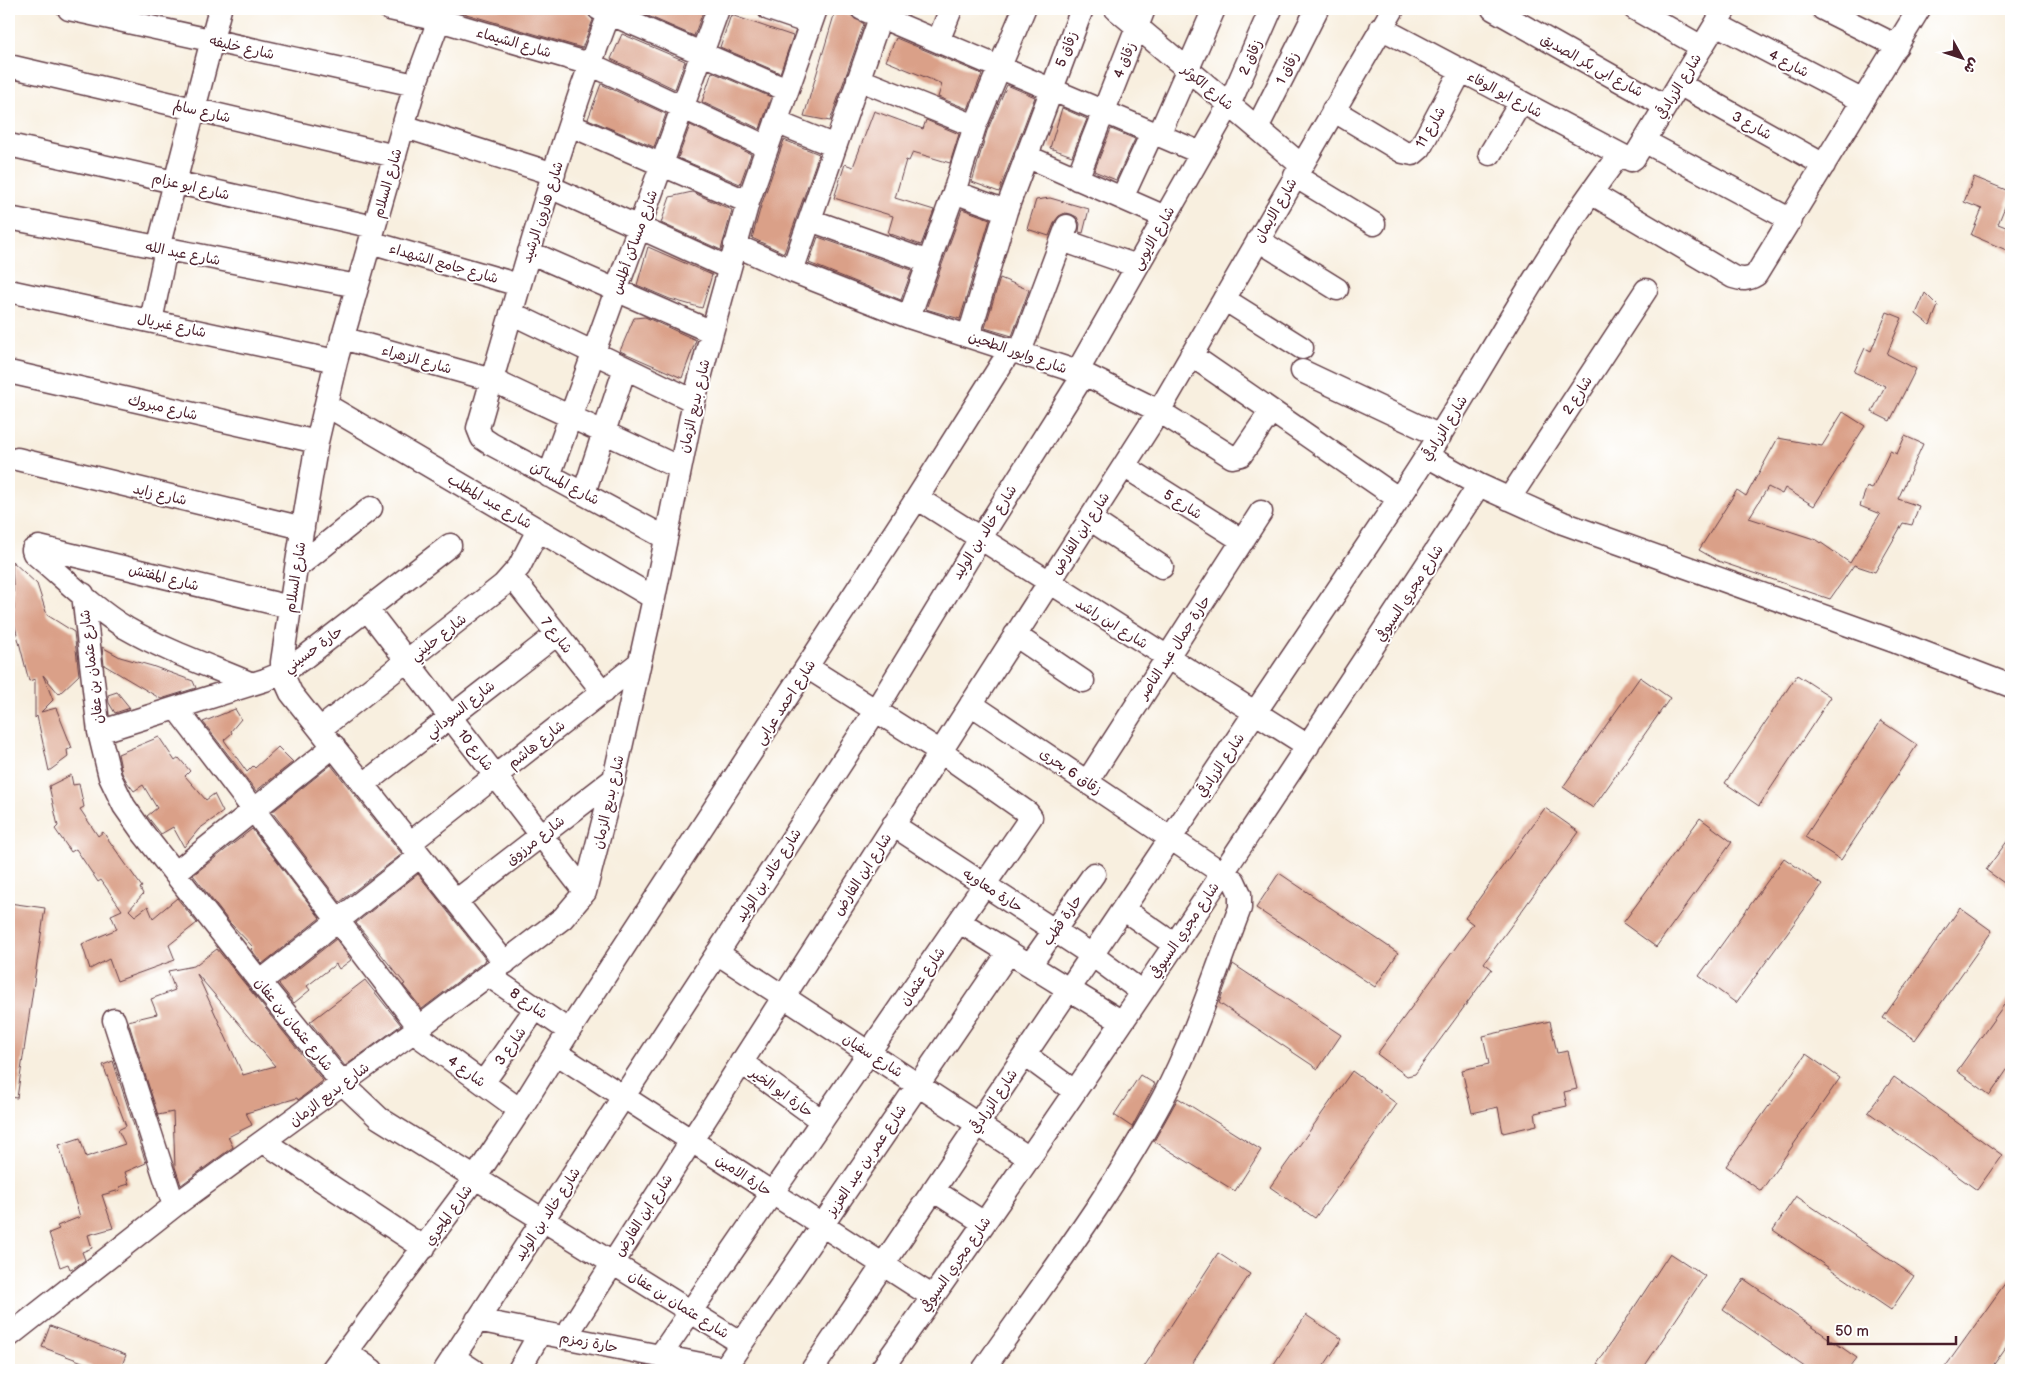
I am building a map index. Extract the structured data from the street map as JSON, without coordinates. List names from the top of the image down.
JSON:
{
  "streets": {
    "street": [
      "شارع الشيماء",
      "شارع خليفه",
      "زقاق 5",
      "زقاق 2",
      "زقاق 4",
      "شارع 4",
      "شارع ابى بكر الصديق",
      "زقاق 1",
      "شارع الزرادقي",
      "شارع الكوثر",
      "شارع ابو الوفاء",
      "شارع سالم",
      "شارع 3",
      "شارع 11",
      "شارع السلام",
      "شارع ابو عزام",
      "شارع الايمان",
      "شارع هارون الرشيد",
      "شارع الايوبى",
      "شارع مساكن أطلس",
      "شارع عبد الله",
      "شارع جامع الشهداء",
      "شارع غبريال",
      "شارع وابور الطحين",
      "شارع الزهراء",
      "شارع 2",
      "شارع بديع الزمان",
      "شارع مبروك",
      "شارع المساكن",
      "شارع زايد",
      "شارع عبد المطلب",
      "شارع 5",
      "شارع خالد بن الوليد",
      "شارع ابن الفارض",
      "شارع المفتش",
      "شارع مجري السيوفي",
      "شارع ابن راشد",
      "شارع 7",
      "شارع حليني",
      "حارة جمال عبد الناصر",
      "حارة حسيني",
      "شارع عثمان بن عفان",
      "شارع احمد عرابى",
      "شارع السوداني",
      "شارع هاشم",
      "شارع 10",
      "زقاق 6 بحرى",
      "شارع مرزوق",
      "حارة معاويه",
      "حارة قطب",
      "شارع عثمان",
      "شارع 8",
      "شارع سفيان",
      "حارة ابو الخير",
      "شارع عمر بن عبد العزيز",
      "حارة الامين",
      "شارع المجري",
      "حارة زمزم"
    ]
  },
  "crossings": [
    ["شارع الشيماء", "شارع السلام"],
    ["شارع الشيماء", "شارع هارون الرشيد"],
    ["شارع الشيماء", "شارع مساكن أطلس"],
    ["شارع الشيماء", "شارع بديع الزمان"],
    ["شارع خليفه", "شارع السلام"],
    ["زقاق 5", "شارع وابور الطحين"],
    ["زقاق 2", "شارع الكوثر"],
    ["زقاق 2", "شارع الايوبى"],
    ["زقاق 4", "شارع الكوثر"],
    ["شارع 4", "شارع الزرادقي"],
    ["شارع 4", "شارع 3"],
    ["شارع 4", "شارع بديع الزمان"],
    ["شارع 4", "شارع حليني"],
    ["شارع 4", "حارة حسيني"],
    ["شارع 4", "شارع هاشم"],
    ["شارع 4", "شارع المجري"],
    ["شارع ابى بكر الصديق", "شارع الزرادقي"],
    ["زقاق 1", "شارع الكوثر"],
    ["شارع الزرادقي", "شارع ابو الوفاء"],
    ["شارع الزرادقي", "شارع 3"],
    ["شارع الزرادقي", "شارع ابن راشد"],
    ["شارع الزرادقي", "زقاق 6 بحرى"],
    ["شارع الزرادقي", "حارة معاويه"],
    ["شارع الزرادقي", "شارع سفيان"],
    ["شارع الزرادقي", "حارة الامين"],
    ["شارع الكوثر", "شارع الايمان"],
    ["شارع الكوثر", "شارع الايوبى"],
    ["شارع ابو الوفاء", "شارع 11"],
    ["شارع ابو الوفاء", "شارع الايمان"],
    ["شارع سالم", "شارع السلام"],
    ["شارع 3", "شارع 8"],
    ["شارع 11", "شارع الايمان"],
    ["شارع السلام", "شارع ابو عزام"],
    ["شارع السلام", "شارع عبد الله"],
    ["شارع السلام", "شارع جامع الشهداء"],
    ["شارع السلام", "شارع غبريال"],
    ["شارع السلام", "شارع الزهراء"],
    ["شارع السلام", "شارع مبروك"],
    ["شارع السلام", "شارع زايد"],
    ["شارع السلام", "شارع عبد المطلب"],
    ["شارع السلام", "شارع المفتش"],
    ["شارع السلام", "حارة حسيني"],
    ["شارع ابو عزام", "شارع جامع الشهداء"],
    ["شارع الايمان", "شارع وابور الطحين"],
    ["شارع الايمان", "شارع ابن الفارض"],
    ["شارع هارون الرشيد", "شارع جامع الشهداء"],
    ["شارع هارون الرشيد", "شارع الزهراء"],
    ["شارع هارون الرشيد", "شارع المساكن"],
    ["شارع الايوبى", "شارع وابور الطحين"],
    ["شارع الايوبى", "شارع خالد بن الوليد"],
    ["شارع الايوبى", "شارع احمد عرابى"],
    ["شارع مساكن أطلس", "شارع الزهراء"],
    ["شارع مساكن أطلس", "شارع المساكن"],
    ["شارع وابور الطحين", "شارع بديع الزمان"],
    ["شارع وابور الطحين", "شارع خالد بن الوليد"],
    ["شارع وابور الطحين", "شارع ابن الفارض"],
    ["شارع وابور الطحين", "شارع احمد عرابى"],
    ["شارع الزهراء", "شارع بديع الزمان"],
    ["شارع بديع الزمان", "شارع المساكن"],
    ["شارع بديع الزمان", "شارع عبد المطلب"],
    ["شارع بديع الزمان", "شارع عثمان بن عفان"],
    ["شارع بديع الزمان", "شارع هاشم"],
    ["شارع بديع الزمان", "شارع 10"],
    ["شارع بديع الزمان", "شارع مرزوق"],
    ["شارع بديع الزمان", "شارع 8"],
    ["شارع عبد المطلب", "شارع حليني"],
    ["شارع 5", "شارع ابن الفارض"],
    ["شارع 5", "حارة جمال عبد الناصر"],
    ["شارع خالد بن الوليد", "شارع ابن راشد"],
    ["شارع خالد بن الوليد", "شارع عثمان بن عفان"],
    ["شارع خالد بن الوليد", "شارع عثمان"],
    ["شارع خالد بن الوليد", "شارع سفيان"],
    ["شارع خالد بن الوليد", "حارة الامين"],
    ["شارع خالد بن الوليد", "حارة زمزم"],
    ["شارع ابن الفارض", "شارع ابن راشد"],
    ["شارع ابن الفارض", "شارع عثمان بن عفان"],
    ["شارع ابن الفارض", "زقاق 6 بحرى"],
    ["شارع ابن الفارض", "حارة معاويه"],
    ["شارع ابن الفارض", "شارع عثمان"],
    ["شارع ابن الفارض", "شارع سفيان"],
    ["شارع ابن الفارض", "حارة ابو الخير"],
    ["شارع ابن الفارض", "حارة الامين"],
    ["شارع ابن الفارض", "حارة زمزم"],
    ["شارع المفتش", "شارع عثمان بن عفان"],
    ["شارع مجري السيوفي", "شارع ابن راشد"],
    ["شارع مجري السيوفي", "زقاق 6 بحرى"],
    ["شارع مجري السيوفي", "حارة معاويه"],
    ["شارع مجري السيوفي", "شارع سفيان"],
    ["شارع مجري السيوفي", "حارة الامين"],
    ["شارع ابن راشد", "حارة جمال عبد الناصر"],
    ["شارع ابن راشد", "شارع احمد عرابى"],
    ["شارع 7", "شارع حليني"],
    ["شارع 7", "شارع السوداني"],
    ["شارع 7", "شارع هاشم"],
    ["شارع حليني", "شارع عثمان بن عفان"],
    ["شارع حليني", "شارع 10"],
    ["حارة جمال عبد الناصر", "زقاق 6 بحرى"],
    ["حارة حسيني", "شارع عثمان بن عفان"],
    ["حارة حسيني", "شارع 10"],
    ["شارع عثمان بن عفان", "شارع هاشم"],
    ["شارع عثمان بن عفان", "شارع عثمان"],
    ["شارع عثمان بن عفان", "شارع عمر بن عبد العزيز"],
    ["شارع عثمان بن عفان", "شارع المجري"],
    ["شارع احمد عرابى", "شارع عثمان"],
    ["شارع احمد عرابى", "شارع 8"],
    ["شارع احمد عرابى", "حارة الامين"],
    ["شارع احمد عرابى", "شارع المجري"],
    ["شارع السوداني", "شارع 10"],
    ["شارع هاشم", "شارع 10"],
    ["شارع 10", "شارع مرزوق"],
    ["حارة معاويه", "حارة قطب"],
    ["حارة معاويه", "شارع عثمان"],
    ["شارع عثمان", "شارع سفيان"],
    ["شارع عثمان", "حارة ابو الخير"],
    ["شارع عثمان", "حارة الامين"],
    ["شارع عثمان", "حارة زمزم"],
    ["شارع سفيان", "شارع عمر بن عبد العزيز"],
    ["شارع عمر بن عبد العزيز", "حارة الامين"],
    ["شارع عمر بن عبد العزيز", "حارة زمزم"],
    ["حارة الامين", "شارع المجري"]
  ],
  "scale_bar": "50 m",
  "north": "bottom right"
}
